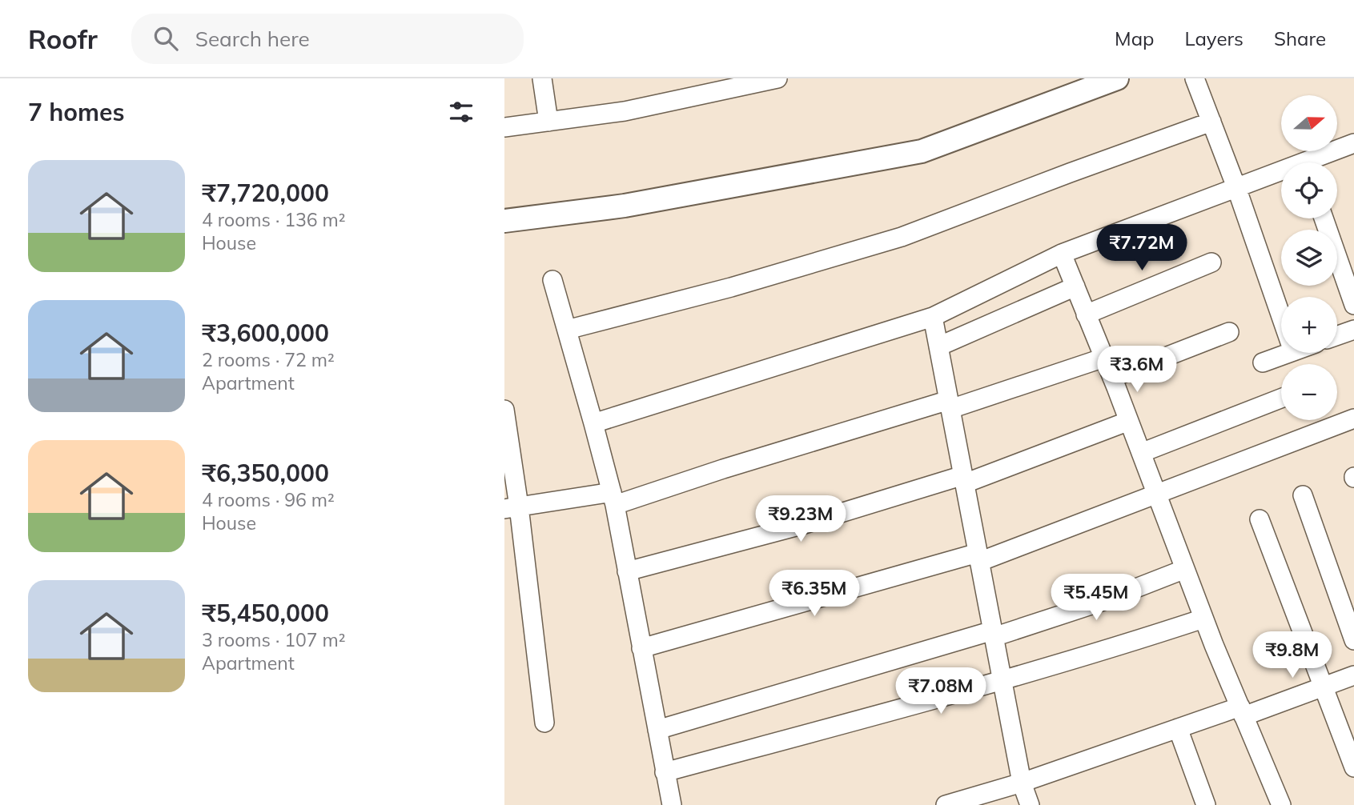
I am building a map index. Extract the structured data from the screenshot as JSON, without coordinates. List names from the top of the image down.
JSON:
{
  "north": "right",
  "page": {
    "header": "Roofr",
    "search": "Search here",
    "nav": ["Map", "Layers", "Share"],
    "heading": "7 homes",
    "map_buttons": ["+", "−"],
    "list": [
      {
        "name": "₹7,720,000",
        "note": "4 rooms · 136 m² · House"
      },
      {
        "name": "₹3,600,000",
        "note": "2 rooms · 72 m² · Apartment"
      },
      {
        "name": "₹6,350,000",
        "note": "4 rooms · 96 m² · House"
      },
      {
        "name": "₹5,450,000",
        "note": "3 rooms · 107 m² · Apartment"
      }
    ],
    "price": [
      "₹7.72M",
      "₹3.6M",
      "₹9.23M",
      "₹6.35M",
      "₹5.45M",
      "₹9.8M",
      "₹7.08M"
    ]
  }
}
